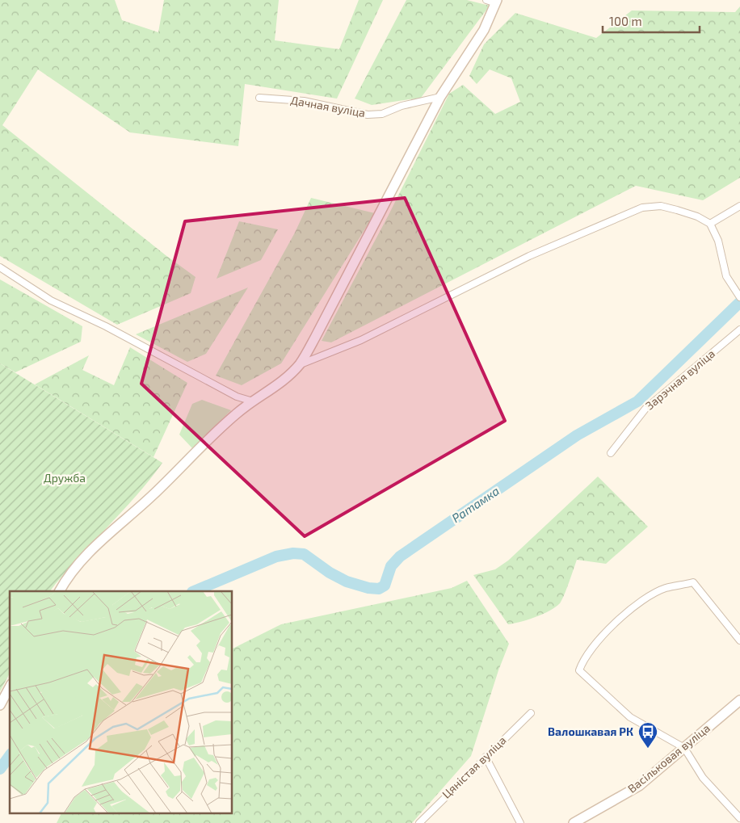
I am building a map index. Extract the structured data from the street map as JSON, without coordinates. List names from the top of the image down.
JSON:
{
  "streets": {
    "street": [
      "Дачная вуліца",
      "Зарэчная вуліца",
      "Васільковая вуліца",
      "Цяністая вуліца"
    ]
  },
  "water": ["Ратамка"],
  "parks": ["Дружба"],
  "places": {
    "bus stop": ["Валошкавая РК"]
  },
  "scale_bar": "100 m"
}
